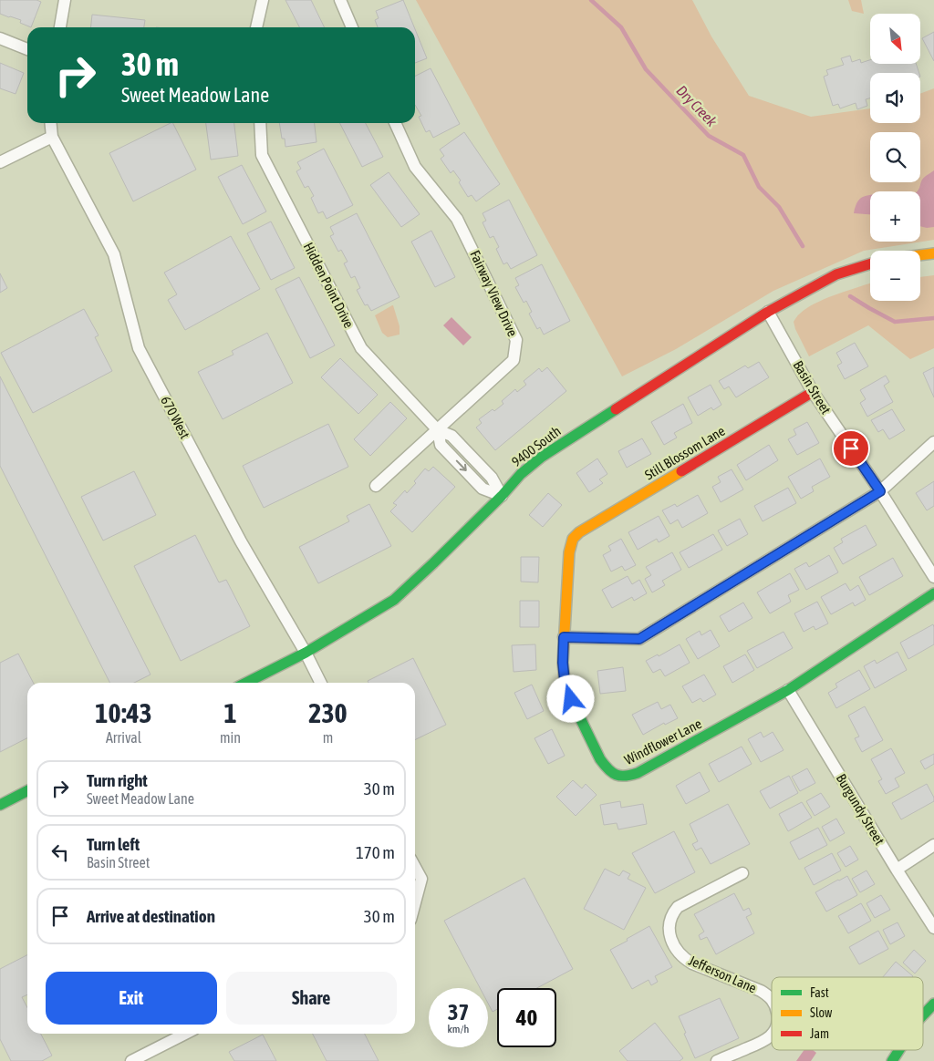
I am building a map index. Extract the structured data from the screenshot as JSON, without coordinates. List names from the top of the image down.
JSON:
{
  "streets": {
    "street": [
      "Hidden Point Drive",
      "Fairway View Drive",
      "Basin Street",
      "670 West",
      "9400 South",
      "Still Blossom Lane",
      "Windflower Lane",
      "Burgundy Street",
      "Jefferson Lane"
    ]
  },
  "crossings": [
    ["Hidden Point Drive", "Fairway View Drive"],
    ["Hidden Point Drive", "9400 South"],
    ["Basin Street", "9400 South"],
    ["Basin Street", "Still Blossom Lane"],
    ["670 West", "9400 South"],
    ["Still Blossom Lane", "Windflower Lane"],
    ["Windflower Lane", "Burgundy Street"]
  ],
  "water": ["Dry Creek"],
  "legend": ["Fast", "Slow", "Jam"],
  "north": "bottom right",
  "page": {
    "map_buttons": ["+", "−"],
    "turn": ["30 m", "Sweet Meadow Lane"],
    "eta": [
      "10:43",
      "Arrival",
      "1",
      "min",
      "230",
      "m"
    ],
    "list": [
      {
        "name": "Turn right",
        "note": "Sweet Meadow Lane",
        "value": "30 m"
      },
      {
        "name": "Turn left",
        "note": "Basin Street",
        "value": "170 m"
      },
      {
        "name": "Arrive at destination",
        "value": "30 m"
      }
    ],
    "buttons": ["Exit", "Share"],
    "speed": "37 km/h",
    "limit": "40"
  }
}
